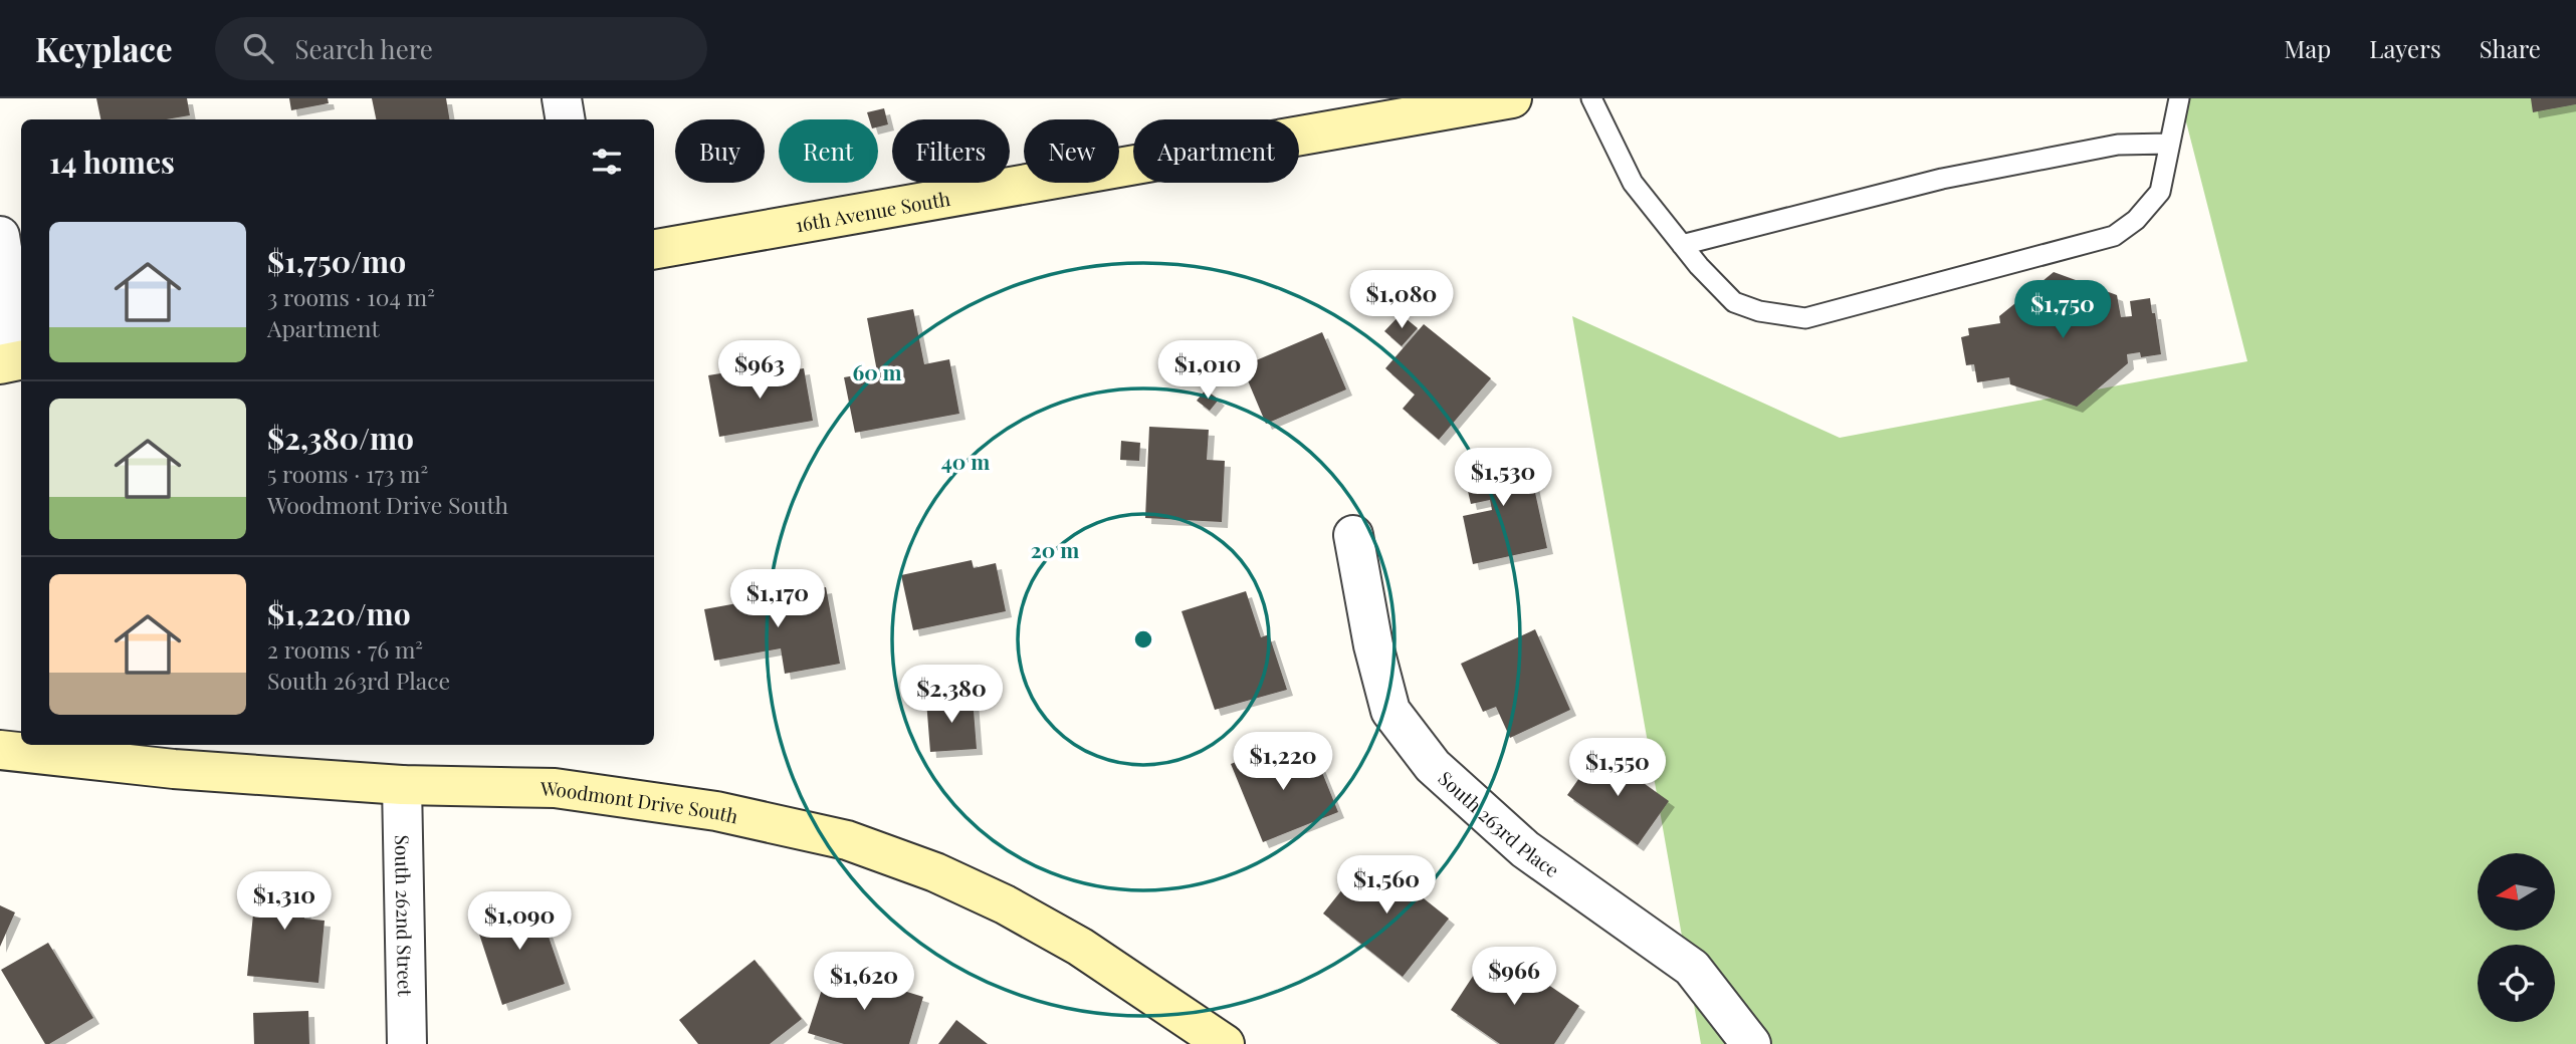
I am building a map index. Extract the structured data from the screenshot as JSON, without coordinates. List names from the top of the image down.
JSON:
{
  "streets": {
    "main road": ["16th Avenue South", "Woodmont Drive South"],
    "street": ["South 263rd Place", "South 262nd Street"]
  },
  "crossings": [
    ["Woodmont Drive South", "South 262nd Street"]
  ],
  "north": "left",
  "page": {
    "header": "Keyplace",
    "search": "Search here",
    "nav": ["Map", "Layers", "Share"],
    "chip": [
      "Buy",
      "Rent",
      "Filters",
      "New",
      "Apartment"
    ],
    "heading": "14 homes",
    "list": [
      {
        "name": "$1,750/mo",
        "note": "3 rooms · 104 m² · Apartment"
      },
      {
        "name": "$2,380/mo",
        "note": "5 rooms · 173 m² · Woodmont Drive South"
      },
      {
        "name": "$1,220/mo",
        "note": "2 rooms · 76 m² · South 263rd Place"
      }
    ],
    "price": [
      "$1,080",
      "$1,750",
      "$963",
      "$1,010",
      "$1,530",
      "$1,170",
      "$2,380",
      "$1,220",
      "$1,550",
      "$1,560",
      "$1,310",
      "$1,090",
      "$966",
      "$1,620"
    ]
  },
  "rings": ["60 m", "40 m", "20 m"]
}
